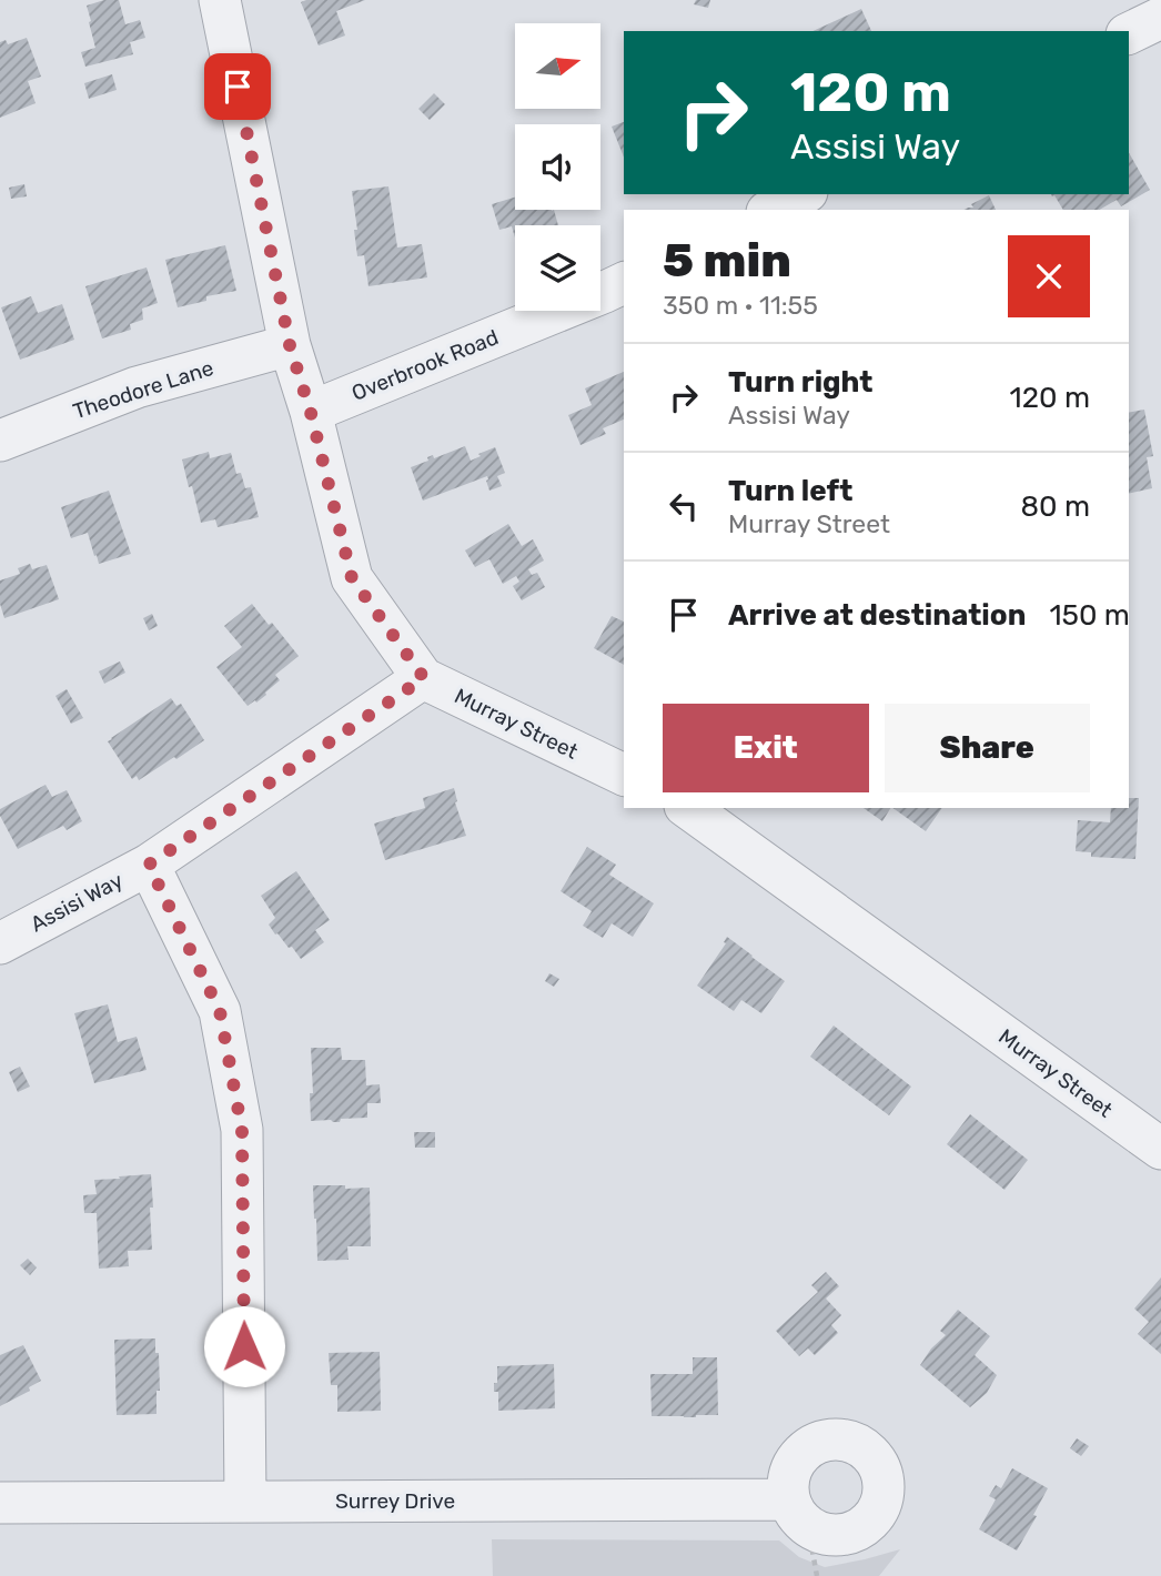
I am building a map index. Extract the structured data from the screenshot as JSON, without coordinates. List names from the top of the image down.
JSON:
{
  "streets": {
    "street": [
      "Overbrook Road",
      "Theodore Lane",
      "Murray Street",
      "Assisi Way",
      "Surrey Drive"
    ]
  },
  "crossings": [
    ["Overbrook Road", "Murray Street"],
    ["Theodore Lane", "Murray Street"],
    ["Murray Street", "Assisi Way"]
  ],
  "north": "right",
  "page": {
    "turn": ["120 m", "Assisi Way"],
    "heading": ["5 min", "350 m · 11:55"],
    "list": [
      {
        "name": "Turn right",
        "note": "Assisi Way",
        "value": "120 m"
      },
      {
        "name": "Turn left",
        "note": "Murray Street",
        "value": "80 m"
      },
      {
        "name": "Arrive at destination",
        "value": "150 m"
      }
    ],
    "buttons": ["Exit", "Share"]
  }
}
